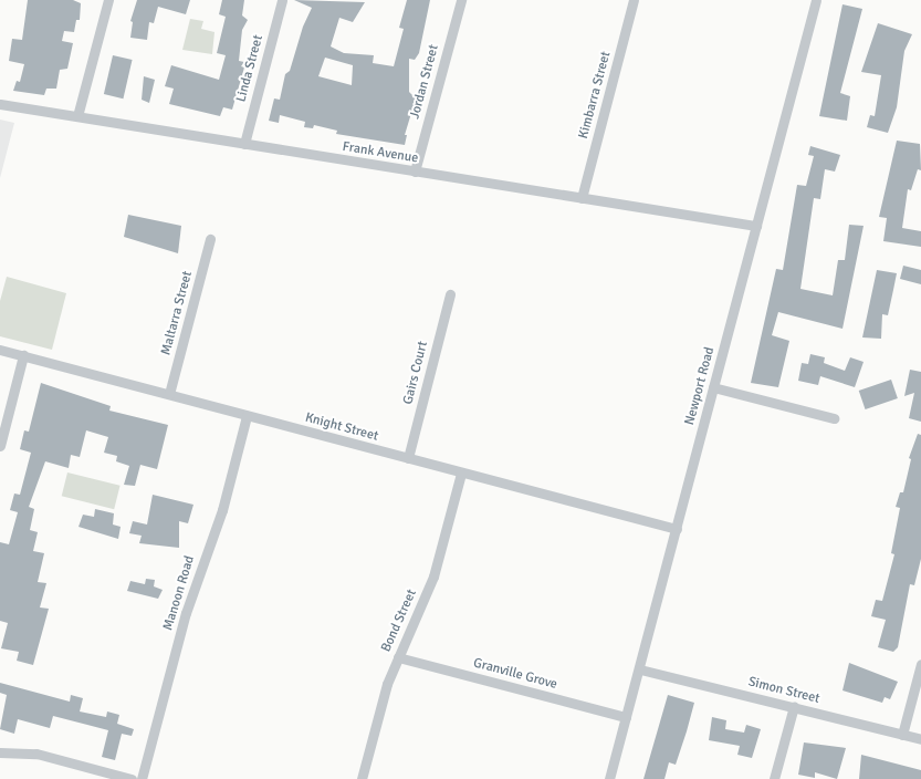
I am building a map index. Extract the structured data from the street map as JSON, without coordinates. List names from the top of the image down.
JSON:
{
  "streets": {
    "street": [
      "Linda Street",
      "Jordan Street",
      "Kimbarra Street",
      "Frank Avenue",
      "Maltarra Street",
      "Gairs Court",
      "Newport Road",
      "Knight Street",
      "Manoon Road",
      "Bond Street",
      "Granville Grove",
      "Simon Street"
    ]
  },
  "crossings": [
    ["Linda Street", "Frank Avenue"],
    ["Jordan Street", "Frank Avenue"],
    ["Kimbarra Street", "Frank Avenue"],
    ["Frank Avenue", "Newport Road"],
    ["Maltarra Street", "Knight Street"],
    ["Gairs Court", "Knight Street"],
    ["Newport Road", "Knight Street"],
    ["Newport Road", "Granville Grove"],
    ["Newport Road", "Simon Street"],
    ["Knight Street", "Manoon Road"],
    ["Knight Street", "Bond Street"],
    ["Bond Street", "Granville Grove"]
  ]
}
